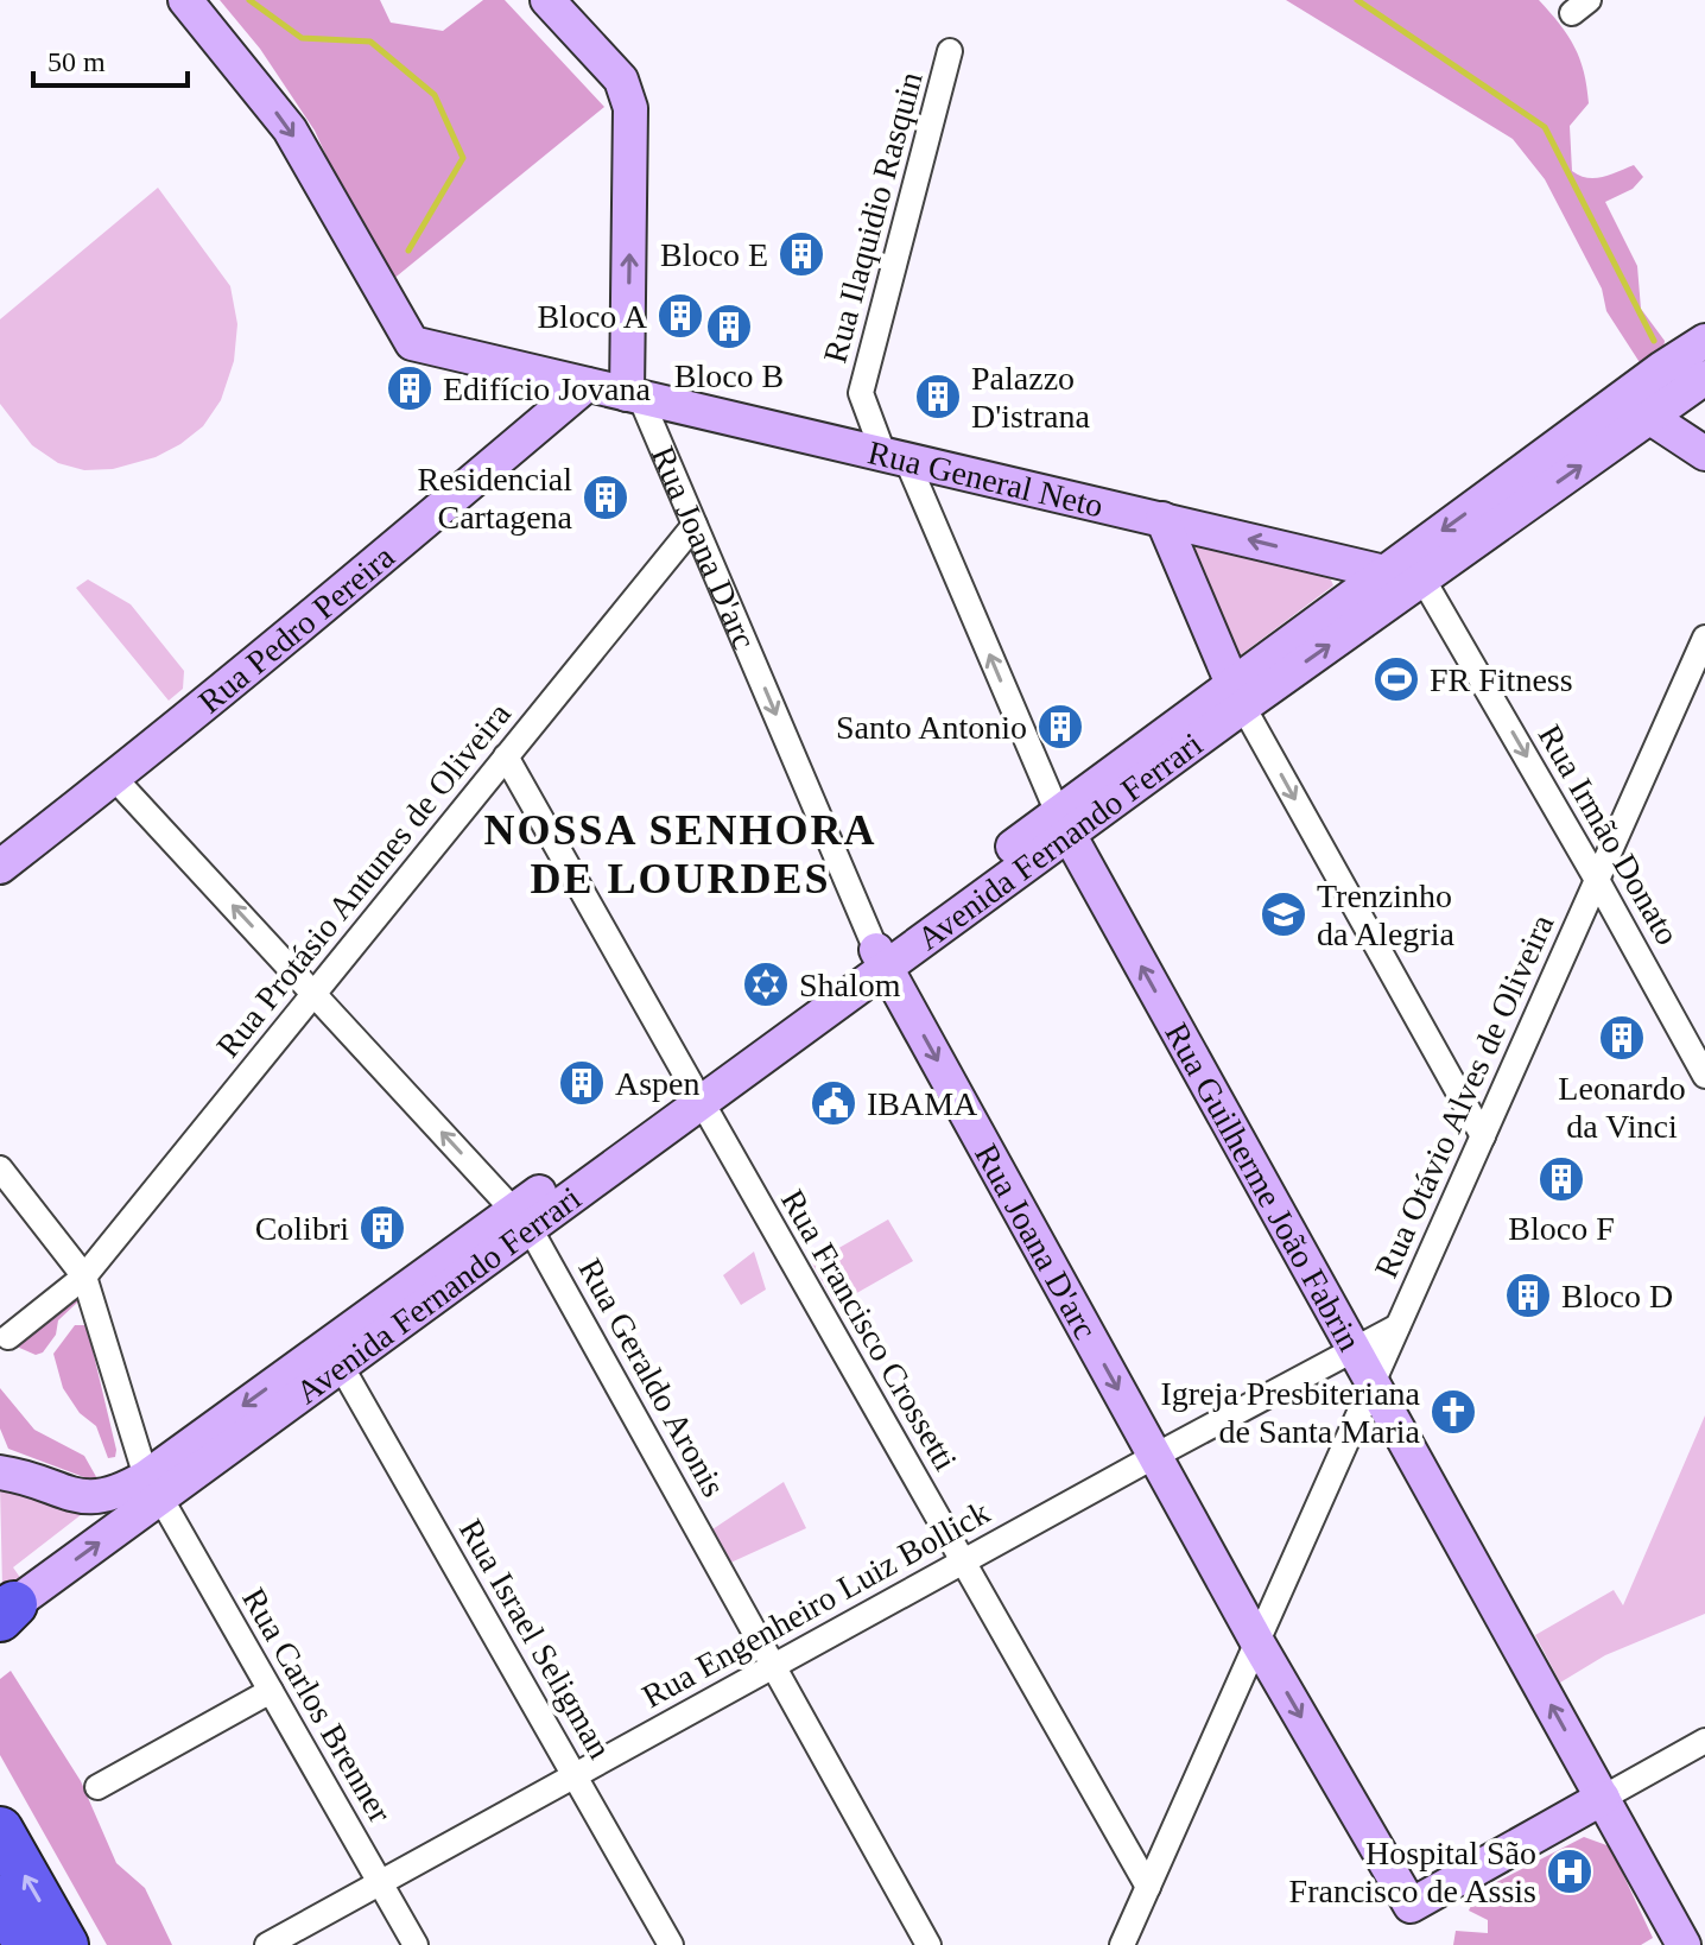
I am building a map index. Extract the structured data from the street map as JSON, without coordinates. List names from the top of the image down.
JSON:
{
  "streets": {
    "street": [
      "Rua Ilaquidio Rasquin",
      "Rua General Neto",
      "Rua Joana D'arc",
      "Rua Pedro Pereira",
      "Rua Irmão Donato",
      "Avenida Fernando Ferrari",
      "Rua Protásio Antunes de Oliveira",
      "Rua Otávio Alves de Oliveira",
      "Rua Guilherme João Fabrin",
      "Rua Francisco Crossetti",
      "Rua Geraldo Aronis",
      "Rua Engenheiro Luiz Bollick",
      "Rua Israel Seligman",
      "Rua Carlos Brenner"
    ]
  },
  "crossings": [
    ["Rua Ilaquidio Rasquin", "Rua General Neto"],
    ["Rua Ilaquidio Rasquin", "Rua Guilherme João Fabrin"],
    ["Rua General Neto", "Rua Joana D'arc"],
    ["Rua General Neto", "Rua Pedro Pereira"],
    ["Rua General Neto", "Avenida Fernando Ferrari"],
    ["Rua General Neto", "Rua Guilherme João Fabrin"],
    ["Rua Joana D'arc", "Avenida Fernando Ferrari"],
    ["Rua Joana D'arc", "Rua Protásio Antunes de Oliveira"],
    ["Rua Joana D'arc", "Rua Otávio Alves de Oliveira"],
    ["Rua Joana D'arc", "Rua Guilherme João Fabrin"],
    ["Rua Joana D'arc", "Rua Engenheiro Luiz Bollick"],
    ["Rua Pedro Pereira", "Rua Geraldo Aronis"],
    ["Rua Irmão Donato", "Avenida Fernando Ferrari"],
    ["Rua Irmão Donato", "Rua Otávio Alves de Oliveira"],
    ["Avenida Fernando Ferrari", "Rua Guilherme João Fabrin"],
    ["Avenida Fernando Ferrari", "Rua Francisco Crossetti"],
    ["Avenida Fernando Ferrari", "Rua Geraldo Aronis"],
    ["Avenida Fernando Ferrari", "Rua Israel Seligman"],
    ["Avenida Fernando Ferrari", "Rua Carlos Brenner"],
    ["Rua Protásio Antunes de Oliveira", "Rua Francisco Crossetti"],
    ["Rua Protásio Antunes de Oliveira", "Rua Geraldo Aronis"],
    ["Rua Protásio Antunes de Oliveira", "Rua Carlos Brenner"],
    ["Rua Otávio Alves de Oliveira", "Rua Guilherme João Fabrin"],
    ["Rua Otávio Alves de Oliveira", "Rua Francisco Crossetti"],
    ["Rua Otávio Alves de Oliveira", "Rua Engenheiro Luiz Bollick"],
    ["Rua Guilherme João Fabrin", "Rua Engenheiro Luiz Bollick"],
    ["Rua Francisco Crossetti", "Rua Engenheiro Luiz Bollick"],
    ["Rua Geraldo Aronis", "Rua Engenheiro Luiz Bollick"],
    ["Rua Engenheiro Luiz Bollick", "Rua Israel Seligman"],
    ["Rua Engenheiro Luiz Bollick", "Rua Carlos Brenner"]
  ],
  "one_way": ["Rua Irmão Donato", "Rua Geraldo Aronis"],
  "districts": ["NOSSA SENHORA DE LOURDES"],
  "places": {
    "building": [
      "Bloco E",
      "Bloco A",
      "Bloco B",
      "Edifício Jovana",
      "Palazzo D'istrana",
      "Residencial Cartagena",
      "Santo Antonio",
      "Leonardo da Vinci",
      "Aspen",
      "Bloco F",
      "Colibri",
      "Bloco D"
    ],
    "sports": ["FR Fitness"],
    "school or university": ["Trenzinho da Alegria"],
    "synagogue": ["Shalom"],
    "public building": ["IBAMA"],
    "church": ["Igreja Presbiteriana de Santa Maria"],
    "hospital": ["Hospital São Francisco de Assis"]
  },
  "scale_bar": "50 m"
}
